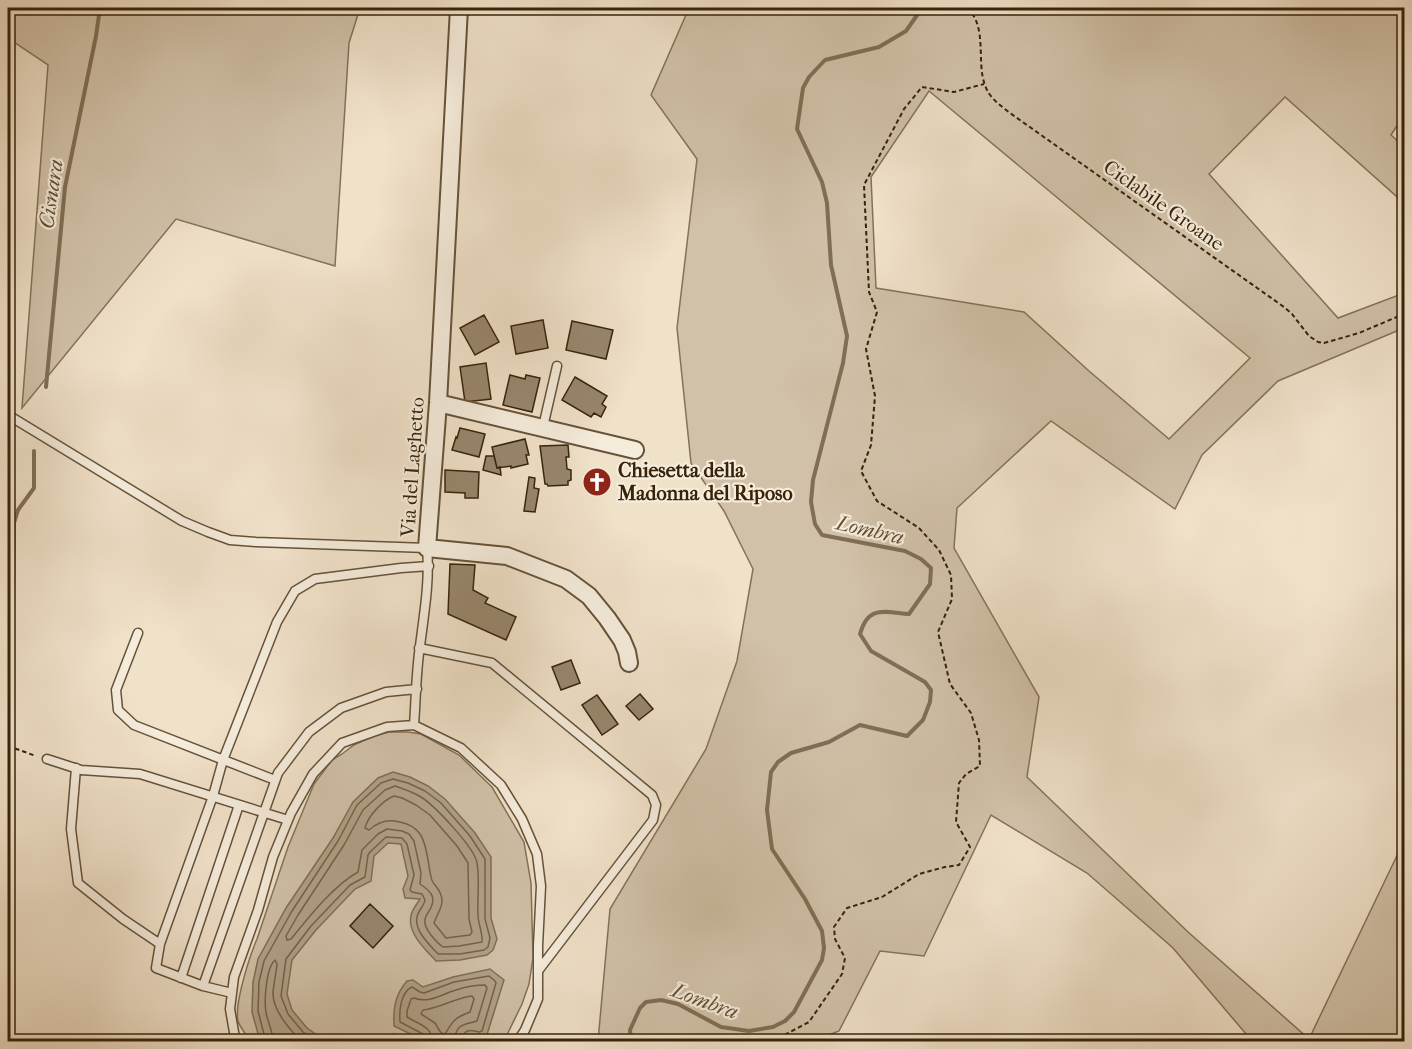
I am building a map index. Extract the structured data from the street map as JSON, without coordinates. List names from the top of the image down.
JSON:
{
  "streets": {
    "street": ["Via del Laghetto"],
    "path": ["Ciclabile Groane"]
  },
  "water": ["Cisnara", "Lombra"],
  "places": {
    "church": ["Chiesetta della Madonna del Riposo"]
  }
}
